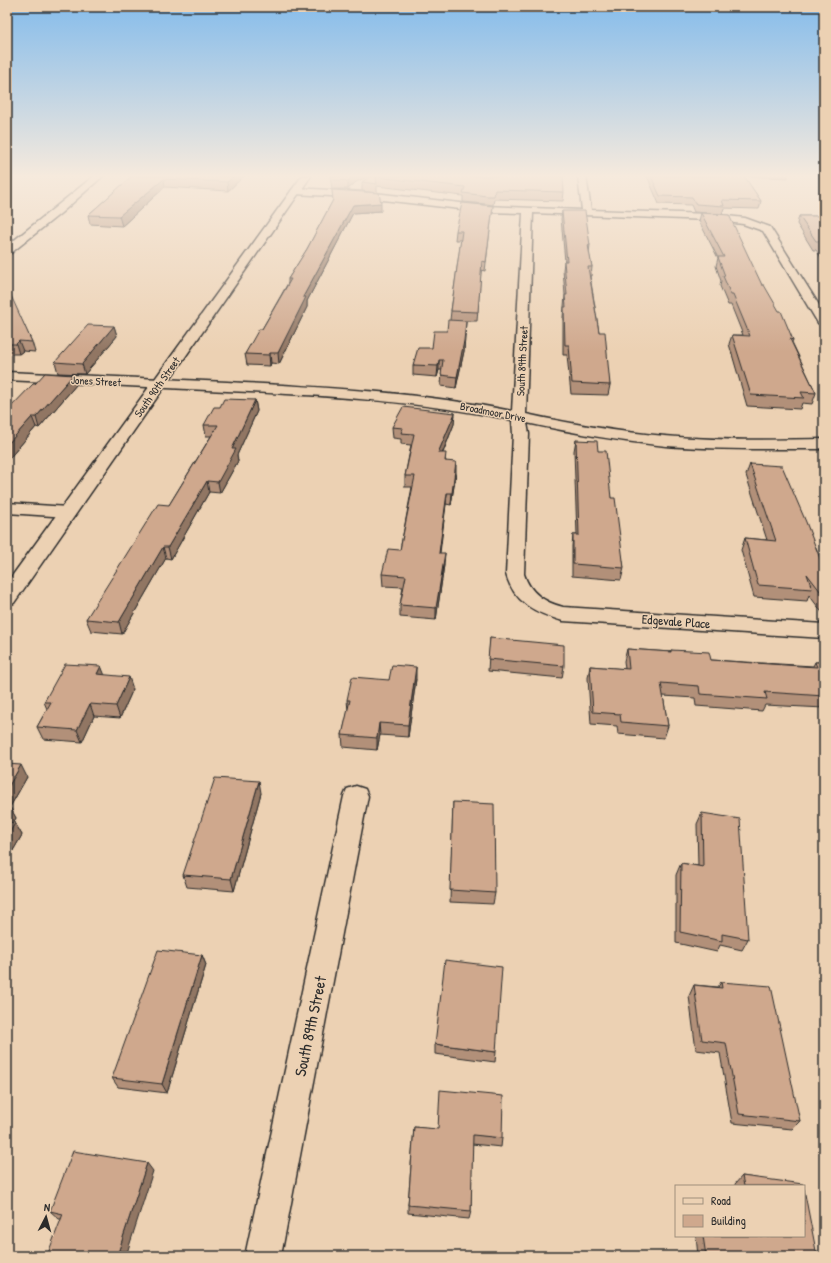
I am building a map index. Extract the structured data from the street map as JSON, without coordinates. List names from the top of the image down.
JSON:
{
  "streets": {
    "main road": ["South 90th Street"],
    "street": [
      "South 89th Street",
      "Jones Street",
      "Broadmoor Drive",
      "Edgevale Place"
    ]
  },
  "crossings": [
    ["South 89th Street", "Broadmoor Drive"],
    ["South 89th Street", "Edgevale Place"],
    ["Jones Street", "South 90th Street"],
    ["Jones Street", "Broadmoor Drive"],
    ["South 90th Street", "Broadmoor Drive"]
  ],
  "legend": ["Road", "Building"],
  "north": "top"
}
